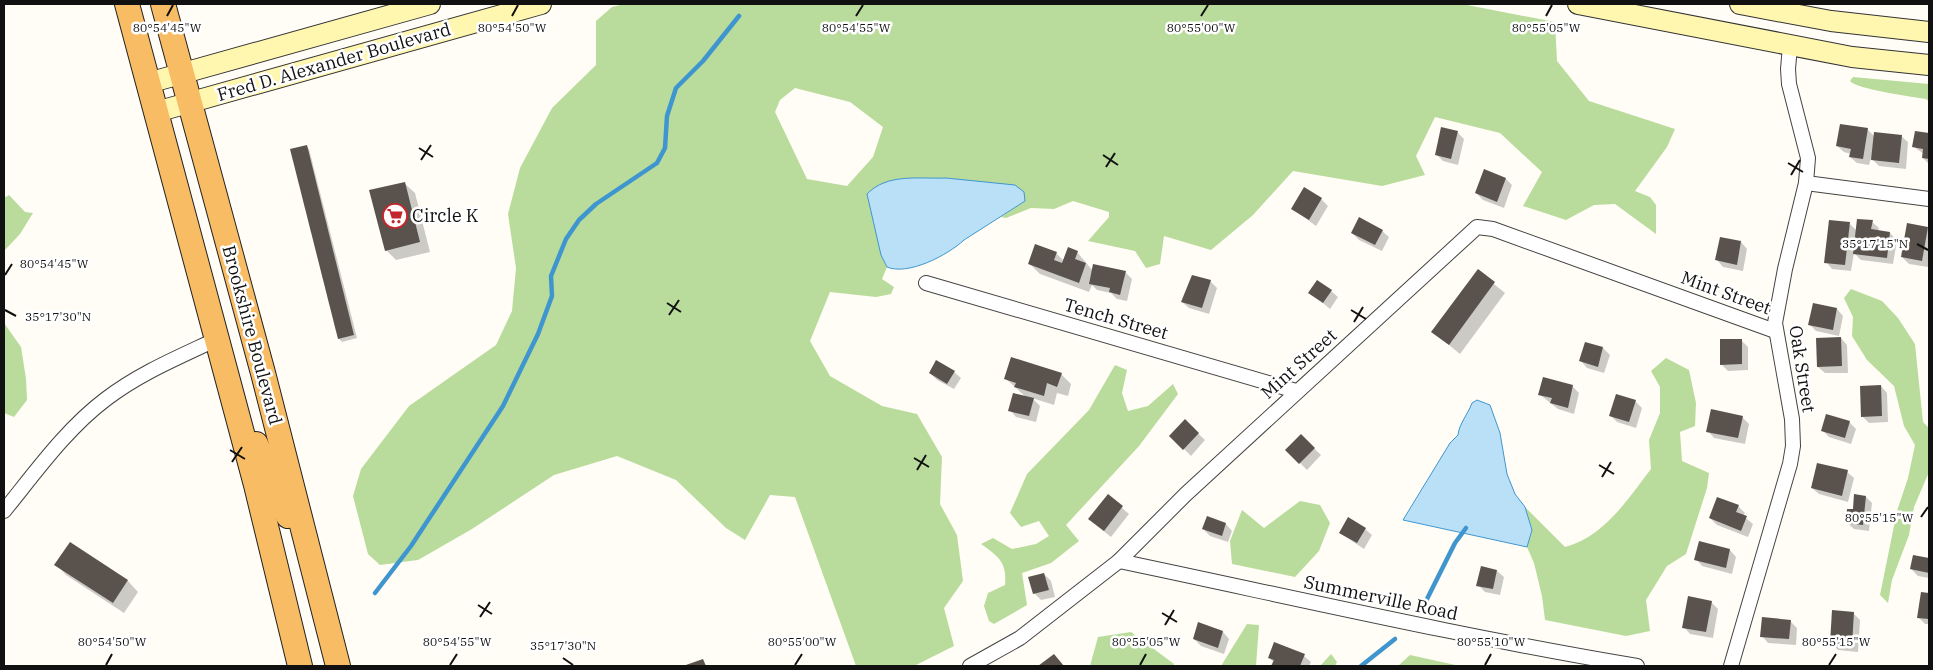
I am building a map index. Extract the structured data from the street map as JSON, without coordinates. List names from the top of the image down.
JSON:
{
  "streets": {
    "highway": ["Brookshire Boulevard"],
    "main road": ["Fred D. Alexander Boulevard"],
    "street": [
      "Mint Street",
      "Tench Street",
      "Oak Street",
      "Summerville Road"
    ]
  },
  "crossings": [
    ["Fred D. Alexander Boulevard", "Brookshire Boulevard"],
    ["Mint Street", "Tench Street"],
    ["Mint Street", "Oak Street"],
    ["Mint Street", "Summerville Road"]
  ],
  "places": {
    "supermarket": ["Circle K"]
  },
  "coordinates": [
    "80°54'45\"W",
    "80°54'50\"W",
    "80°54'55\"W",
    "80°55'00\"W",
    "80°55'05\"W",
    "35°17'15\"N",
    "35°17'30\"N",
    "80°55'15\"W",
    "80°55'10\"W"
  ]
}
